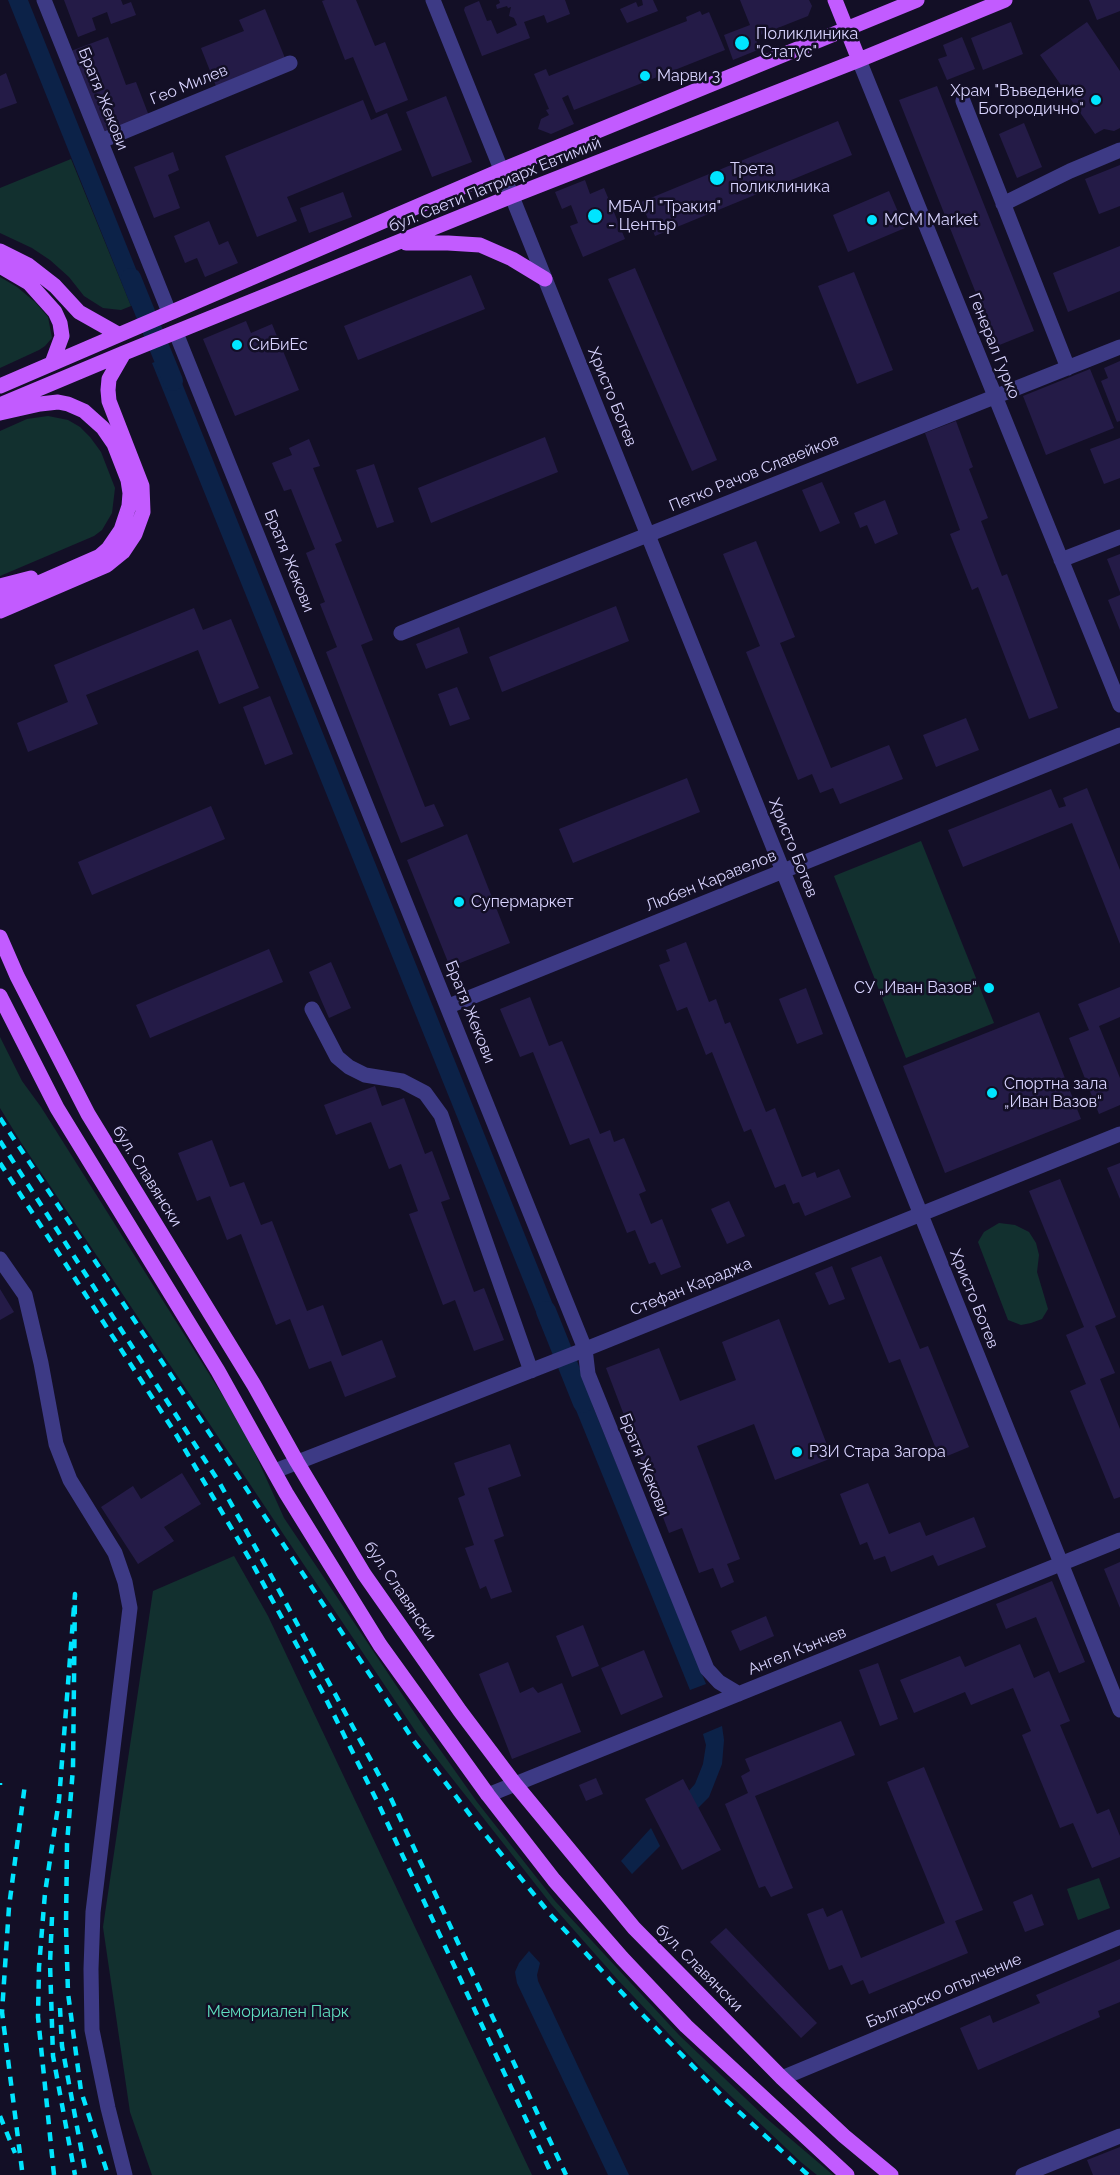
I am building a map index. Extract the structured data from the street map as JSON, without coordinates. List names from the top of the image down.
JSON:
{
  "streets": {
    "main road": ["бул. Свети Патриарх Евтимий", "Генерал Гурко", "бул. Славянски"],
    "street": [
      "Гео Милев",
      "Братя Жекови",
      "Христо Ботев",
      "Петко Рачов Славейков",
      "Любен Каравелов",
      "Стефан Караджа",
      "Ангел Кънчев",
      "Българско опълчение"
    ]
  },
  "crossings": [
    ["Гео Милев", "Братя Жекови"],
    ["Братя Жекови", "бул. Свети Патриарх Евтимий"],
    ["Братя Жекови", "Любен Каравелов"],
    ["Братя Жекови", "Стефан Караджа"],
    ["Братя Жекови", "Ангел Кънчев"],
    ["бул. Свети Патриарх Евтимий", "Генерал Гурко"],
    ["бул. Свети Патриарх Евтимий", "Христо Ботев"],
    ["Генерал Гурко", "Петко Рачов Славейков"],
    ["Христо Ботев", "Петко Рачов Славейков"],
    ["Христо Ботев", "Любен Каравелов"],
    ["Христо Ботев", "Стефан Караджа"],
    ["Христо Ботев", "Ангел Кънчев"],
    ["бул. Славянски", "Стефан Караджа"],
    ["бул. Славянски", "Ангел Кънчев"],
    ["бул. Славянски", "Българско опълчение"]
  ],
  "parks": ["Мемориален Парк"],
  "places": [
    "Поликлиника \"Статус\"",
    "Марви 3",
    "Храм \"Въведение Богородично\"",
    "Трета поликлиника",
    "МБАЛ \"Тракия\" - Център",
    "MCM Market",
    "СиБиЕс",
    "Супермаркет",
    "СУ „Иван Вазов“",
    "Спортна зала „Иван Вазов“",
    "РЗИ Стара Загора"
  ]
}
